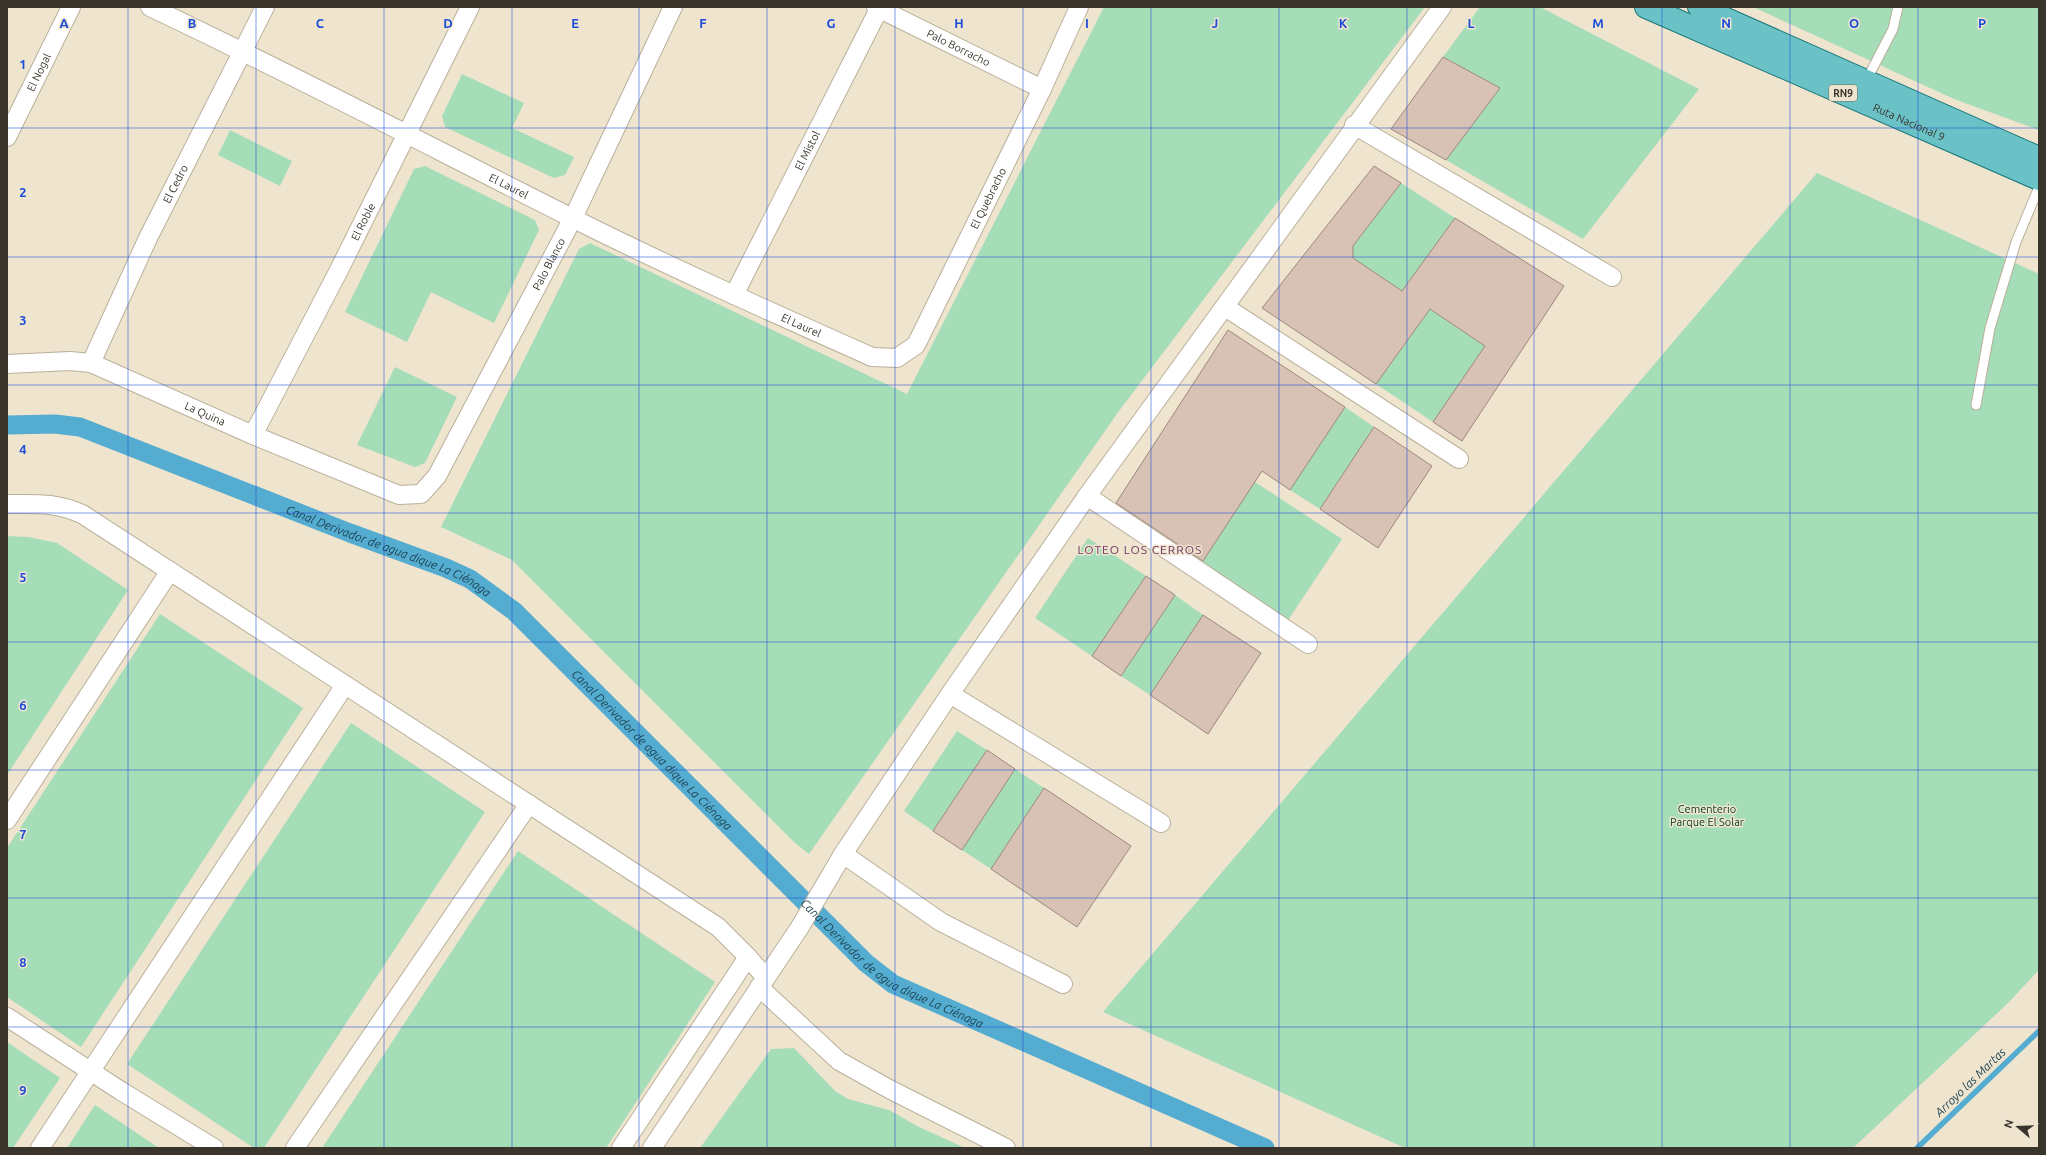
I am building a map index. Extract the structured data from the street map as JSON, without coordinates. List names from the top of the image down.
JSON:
{
  "streets": {
    "main road": ["RN9", "Ruta Nacional 9"],
    "street": [
      "Palo Borracho",
      "El Nogal",
      "El Mistol",
      "El Cedro",
      "El Laurel",
      "El Quebracho",
      "El Roble",
      "Palo Blanco",
      "La Quina"
    ]
  },
  "crossings": [
    ["Palo Borracho", "El Mistol"],
    ["Palo Borracho", "El Quebracho"],
    ["El Mistol", "El Laurel"],
    ["El Cedro", "El Laurel"],
    ["El Cedro", "La Quina"],
    ["El Laurel", "El Quebracho"],
    ["El Laurel", "El Roble"],
    ["El Laurel", "Palo Blanco"],
    ["El Roble", "La Quina"],
    ["Palo Blanco", "La Quina"]
  ],
  "districts": ["LOTEO LOS CERROS"],
  "water": ["Canal Derivador de agua dique La Ciénaga", "Arroyo las Martas"],
  "parks": ["Cementerio Parque El Solar"],
  "north": "left",
  "grid": {
    "columns": [
      "A",
      "B",
      "C",
      "D",
      "E",
      "F",
      "G",
      "H",
      "I",
      "J",
      "K",
      "L",
      "M",
      "N",
      "O",
      "P"
    ],
    "rows": [
      "1",
      "2",
      "3",
      "4",
      "5",
      "6",
      "7",
      "8",
      "9"
    ]
  }
}
